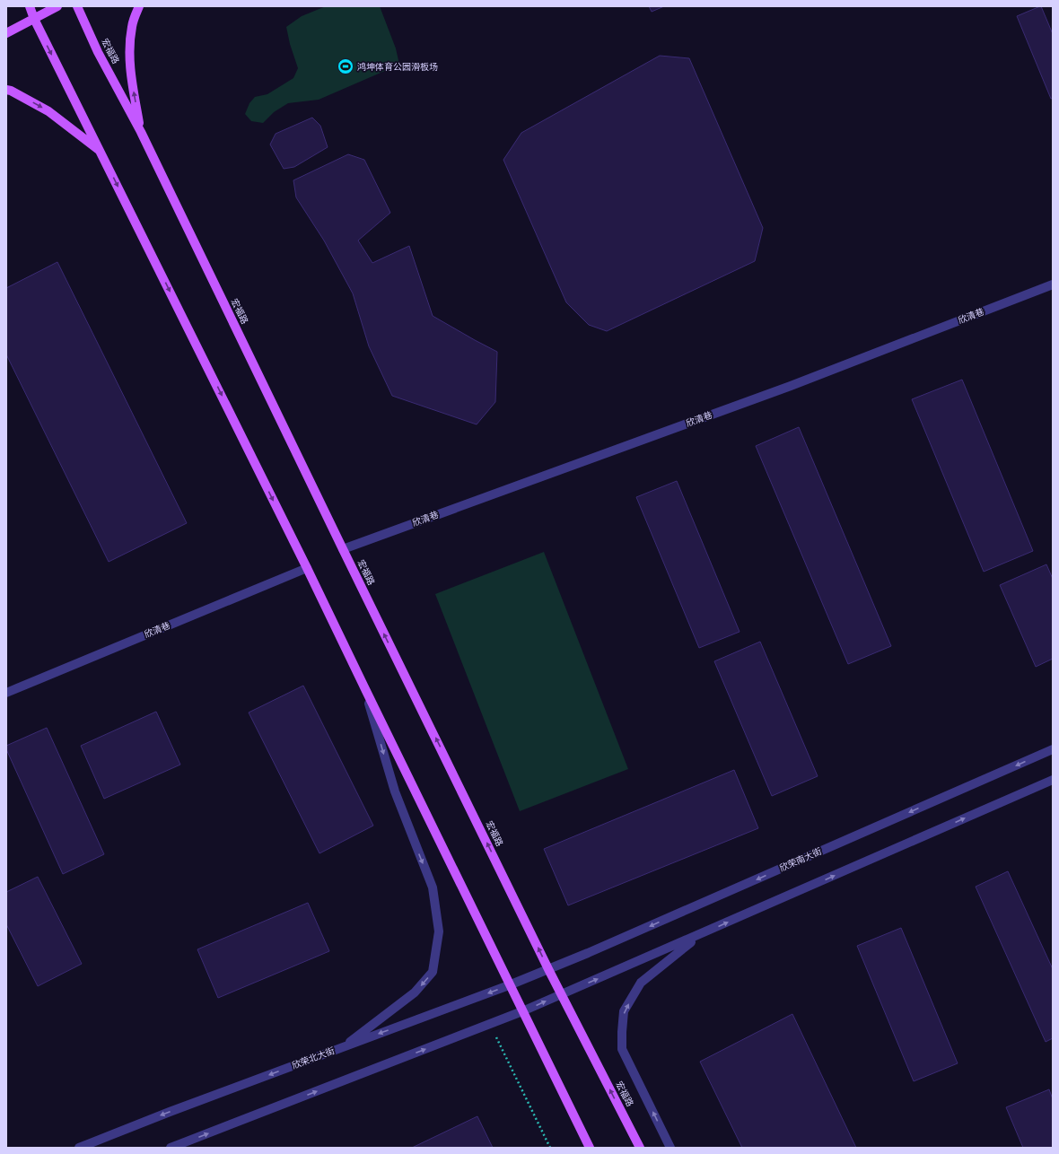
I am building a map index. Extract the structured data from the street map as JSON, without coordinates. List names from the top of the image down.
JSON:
{
  "streets": {
    "main road": ["宏福路"],
    "street": ["欣清巷", "欣荣南大街", "欣荣北大街"]
  },
  "crossings": [
    ["宏福路", "欣清巷"],
    ["宏福路", "欣荣南大街"],
    ["宏福路", "欣荣北大街"],
    ["欣荣南大街", "欣荣北大街"]
  ],
  "places": {
    "sports": ["鸿坤体育公园滑板场"]
  }
}
